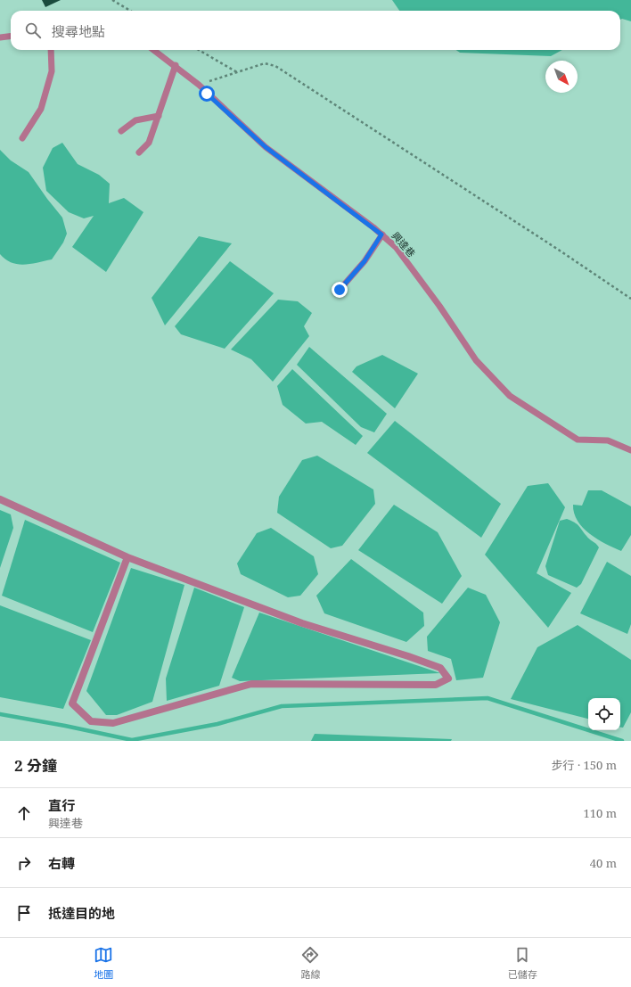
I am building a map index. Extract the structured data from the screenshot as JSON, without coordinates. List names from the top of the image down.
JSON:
{
  "streets": {
    "lane": ["興達巷"]
  },
  "north": "bottom right",
  "page": {
    "search": "搜尋地點",
    "heading": ["2 分鐘", "步行 · 150 m"],
    "list": [
      ["直行", "興達巷", "110 m"],
      ["右轉", "40 m"],
      "抵達目的地"
    ],
    "nav": ["地圖", "路線", "已儲存"]
  }
}
